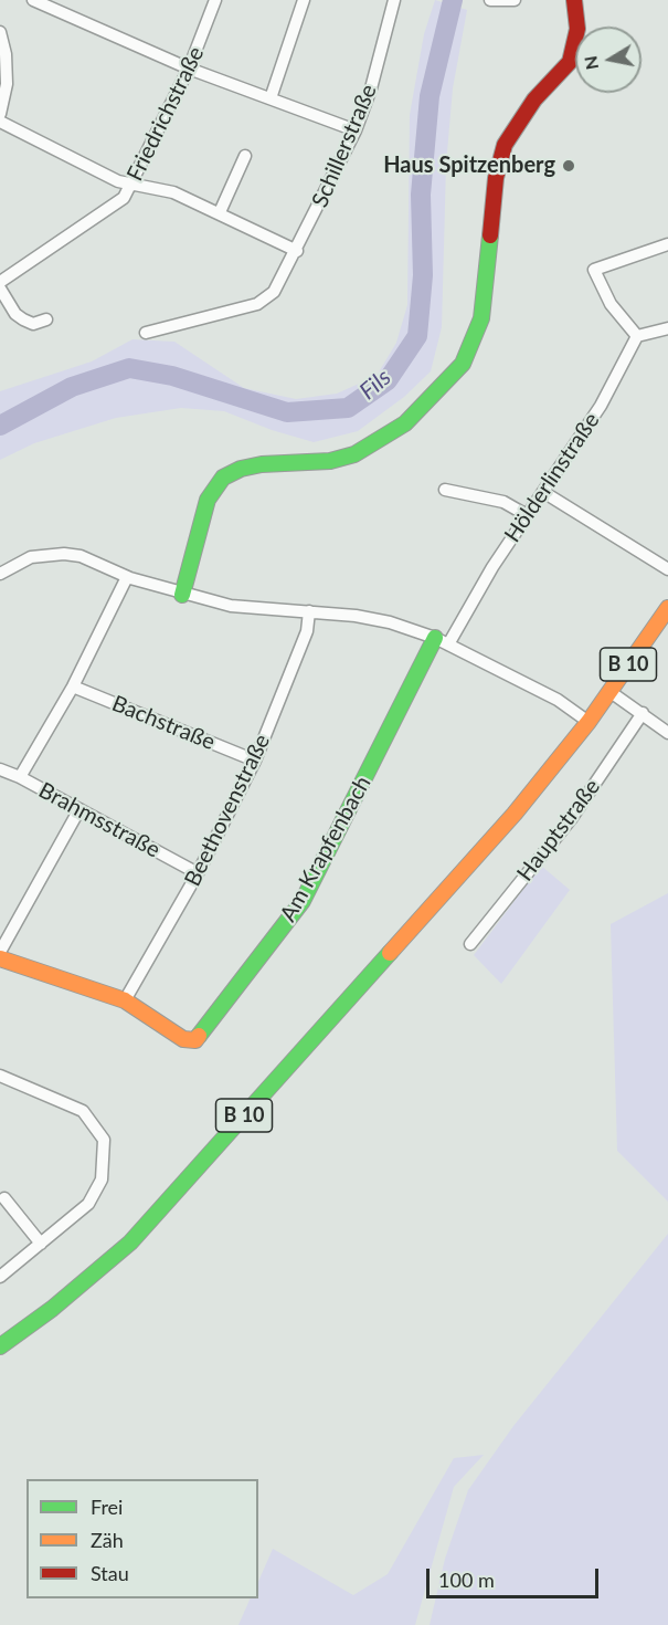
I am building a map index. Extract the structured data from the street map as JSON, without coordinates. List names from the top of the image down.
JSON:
{
  "streets": {
    "street": [
      "Friedrichstraße",
      "Schillerstraße",
      "Hölderlinstraße",
      "B 10",
      "Bachstraße",
      "Beethovenstraße",
      "Brahmsstraße",
      "Hauptstraße",
      "Am Krapfenbach"
    ]
  },
  "crossings": [
    ["Hölderlinstraße", "Am Krapfenbach"],
    ["Bachstraße", "Beethovenstraße"],
    ["Beethovenstraße", "Brahmsstraße"],
    ["Beethovenstraße", "Am Krapfenbach"]
  ],
  "water": ["Fils"],
  "places": ["Haus Spitzenberg"],
  "legend": ["Frei", "Zäh", "Stau"],
  "scale_bar": "100 m",
  "north": "left"
}
